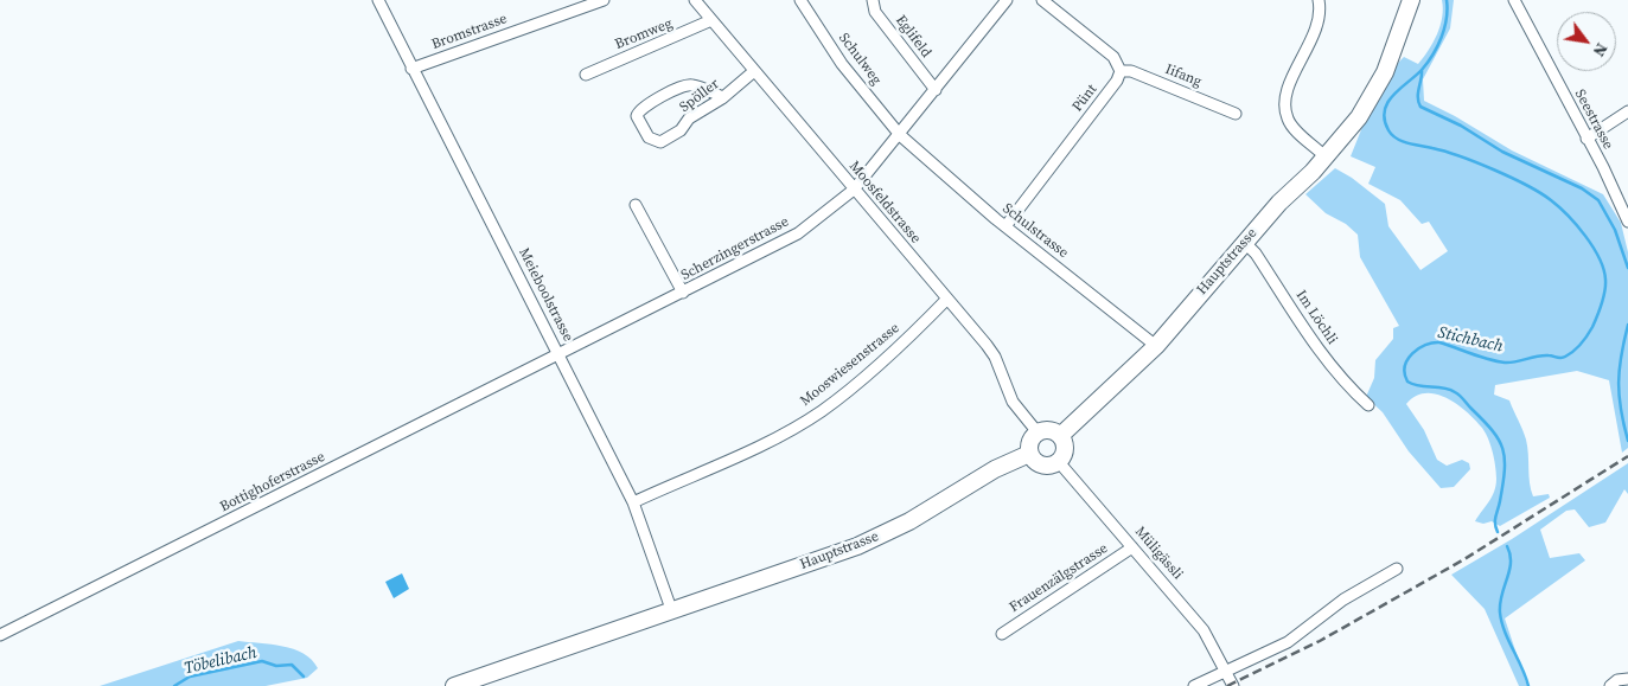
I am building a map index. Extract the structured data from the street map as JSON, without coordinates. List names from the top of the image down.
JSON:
{
  "streets": {
    "main road": ["Hauptstrasse"],
    "street": [
      "Bromstrasse",
      "Bromweg",
      "Eglifeld",
      "Schulweg",
      "Iifang",
      "Spöller",
      "Pünt",
      "Seestrasse",
      "Moosfeldstrasse",
      "Schulstrasse",
      "Scherzingerstrasse",
      "Meieboolstrasse",
      "Im Löchli",
      "Mooswiesenstrasse",
      "Bottighoferstrasse",
      "Müligässli",
      "Frauenzälgstrasse"
    ]
  },
  "crossings": [
    ["Bromstrasse", "Meieboolstrasse"],
    ["Bromweg", "Moosfeldstrasse"],
    ["Schulweg", "Schulstrasse"],
    ["Schulweg", "Scherzingerstrasse"],
    ["Iifang", "Pünt"],
    ["Spöller", "Moosfeldstrasse"],
    ["Pünt", "Schulstrasse"],
    ["Moosfeldstrasse", "Scherzingerstrasse"],
    ["Moosfeldstrasse", "Hauptstrasse"],
    ["Moosfeldstrasse", "Mooswiesenstrasse"],
    ["Moosfeldstrasse", "Müligässli"],
    ["Schulstrasse", "Scherzingerstrasse"],
    ["Schulstrasse", "Hauptstrasse"],
    ["Scherzingerstrasse", "Meieboolstrasse"],
    ["Scherzingerstrasse", "Bottighoferstrasse"],
    ["Hauptstrasse", "Meieboolstrasse"],
    ["Hauptstrasse", "Im Löchli"],
    ["Hauptstrasse", "Müligässli"],
    ["Meieboolstrasse", "Mooswiesenstrasse"],
    ["Meieboolstrasse", "Bottighoferstrasse"],
    ["Müligässli", "Frauenzälgstrasse"]
  ],
  "water": ["Stichbach", "Töbelibach"],
  "north": "bottom right"
}
